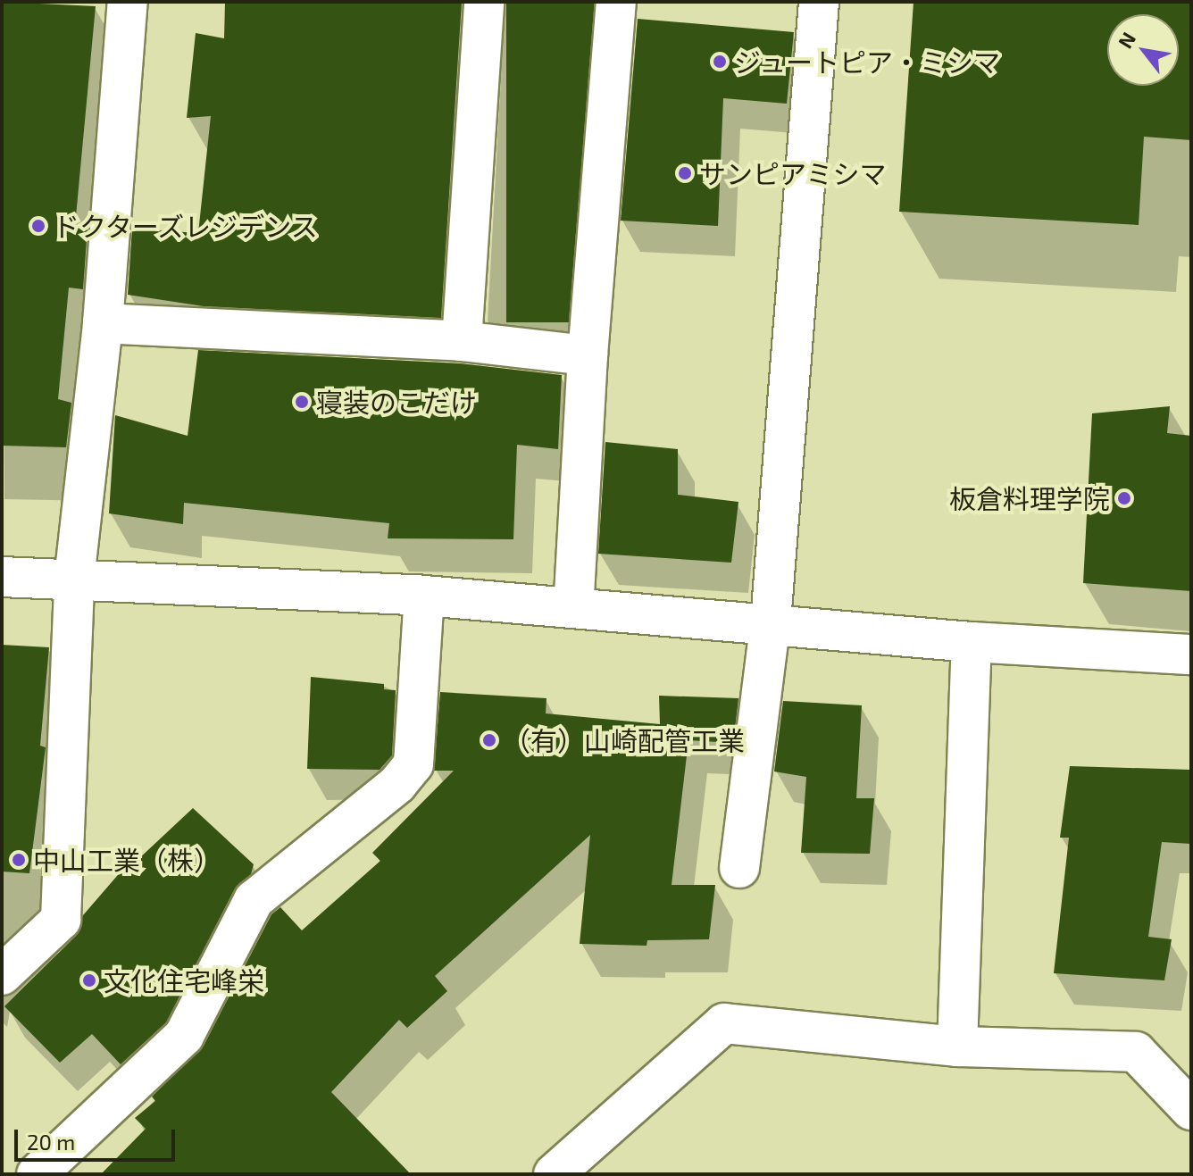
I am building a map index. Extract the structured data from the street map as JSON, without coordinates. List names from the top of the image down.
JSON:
{
  "places": [
    "ジュートピア・ミシマ",
    "サンピアミシマ",
    "ドクターズレジデンス",
    "寝装のこだけ",
    "板倉料理学院",
    "（有）山崎配管工業",
    "中山工業（株）",
    "文化住宅峰栄"
  ],
  "scale_bar": "20 m",
  "north": "top left"
}
